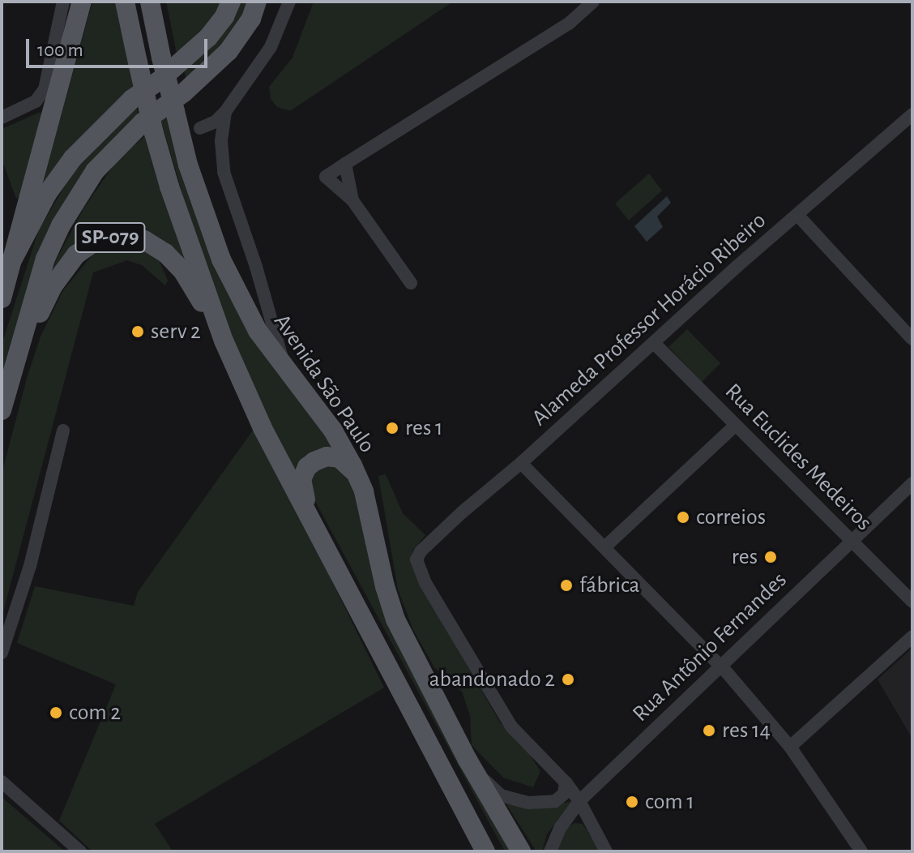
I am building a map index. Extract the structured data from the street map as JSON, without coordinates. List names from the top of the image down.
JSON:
{
  "streets": {
    "main road": ["SP-079", "Avenida São Paulo"],
    "street": ["Alameda Professor Horácio Ribeiro", "Rua Euclides Medeiros", "Rua Antônio Fernandes"]
  },
  "crossings": [
    ["SP-079", "Avenida São Paulo"],
    ["Alameda Professor Horácio Ribeiro", "Rua Euclides Medeiros"],
    ["Rua Euclides Medeiros", "Rua Antônio Fernandes"]
  ],
  "places": [
    "serv 2",
    "res 1",
    "correios",
    "res",
    "fábrica",
    "abandonado 2",
    "com 2",
    "res 14",
    "com 1"
  ],
  "scale_bar": "100 m"
}
